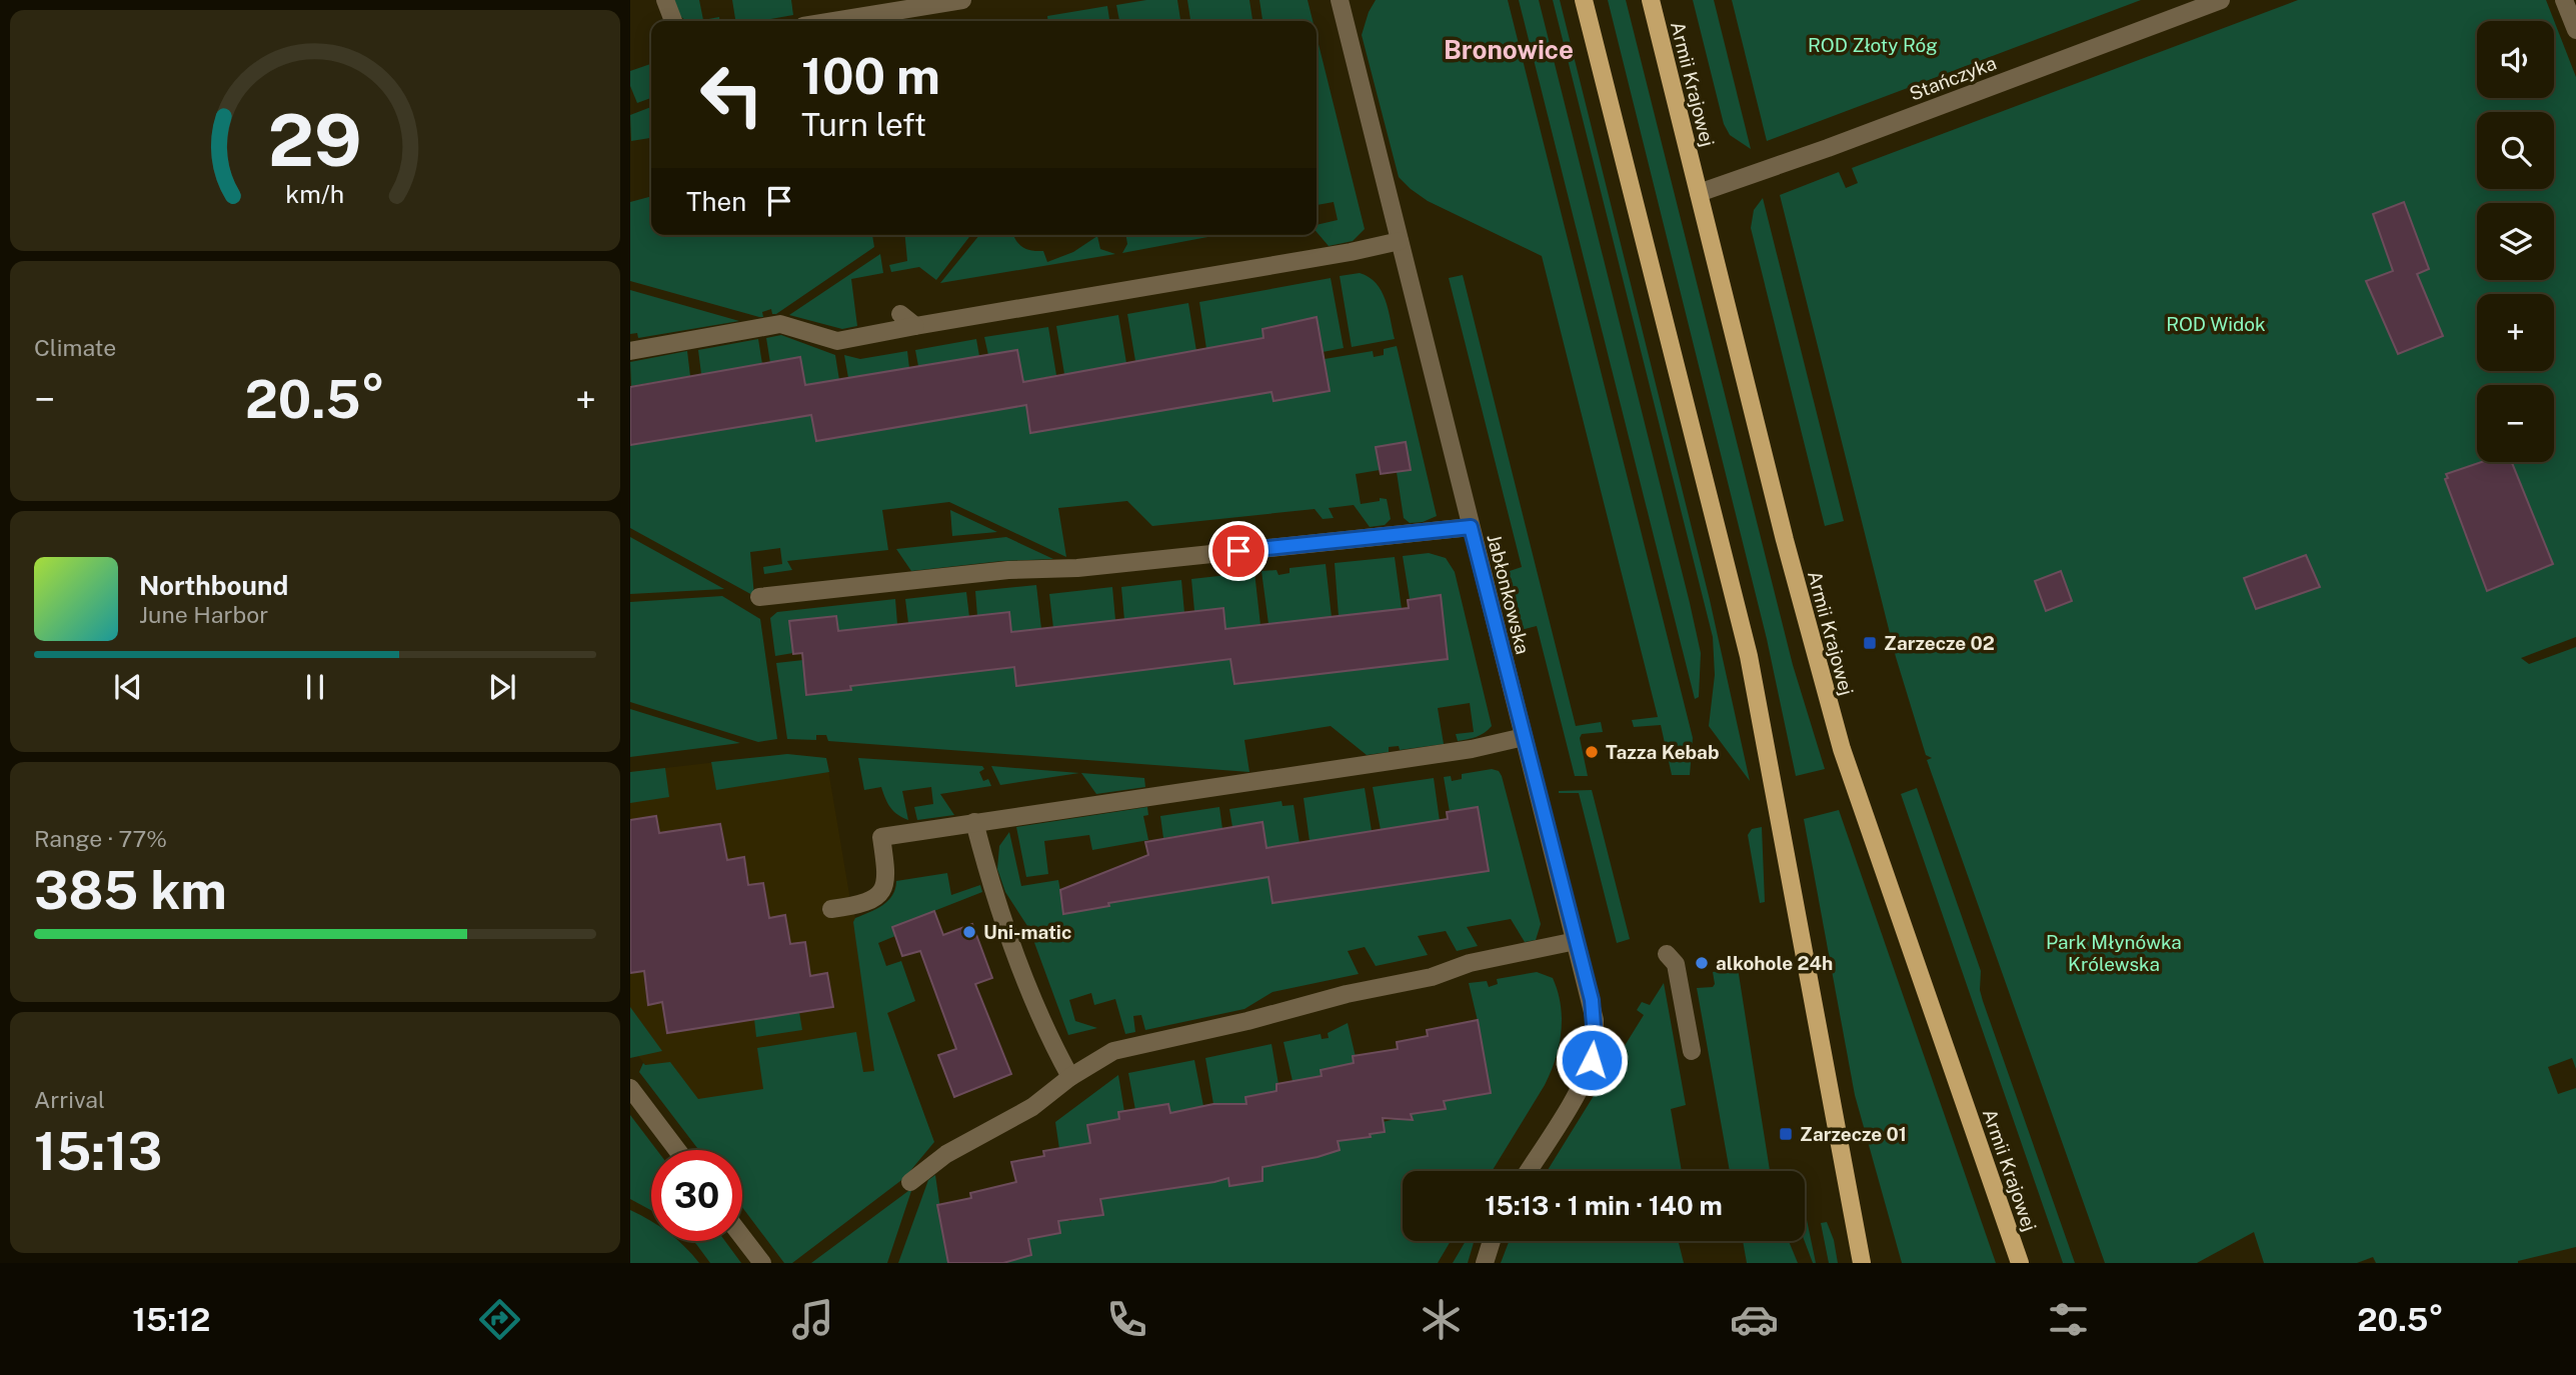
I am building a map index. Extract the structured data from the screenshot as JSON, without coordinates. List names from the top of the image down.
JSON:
{
  "streets": {
    "main road": ["Armii Krajowej"],
    "street": ["Stańczyka", "Jabłonkowska"]
  },
  "crossings": [
    ["Stańczyka", "Armii Krajowej"]
  ],
  "districts": ["Bronowice"],
  "parks": ["ROD Złoty Róg", "ROD Widok", "Park Młynówka Królewska"],
  "places": {
    "transit": ["Zarzecze 02", "Zarzecze 01"],
    "other": ["Tazza Kebab", "Uni-matic", "alkohole 24h"]
  },
  "page": {
    "map_buttons": ["+", "−"],
    "turn": ["100 m", "Turn left"],
    "then": "Then",
    "tile": [
      "Climate",
      ["Range · 77%", "385 km"],
      ["Arrival", "15:13"]
    ],
    "heat": ["−", "20.5°", "+"],
    "song": ["Northbound", "June Harbor"],
    "limit": "30",
    "trip": "15:13 · 1 min · 140 m",
    "tabs": ["15:12", "20.5°"],
    "gauge": ["29", "km/h"]
  }
}
